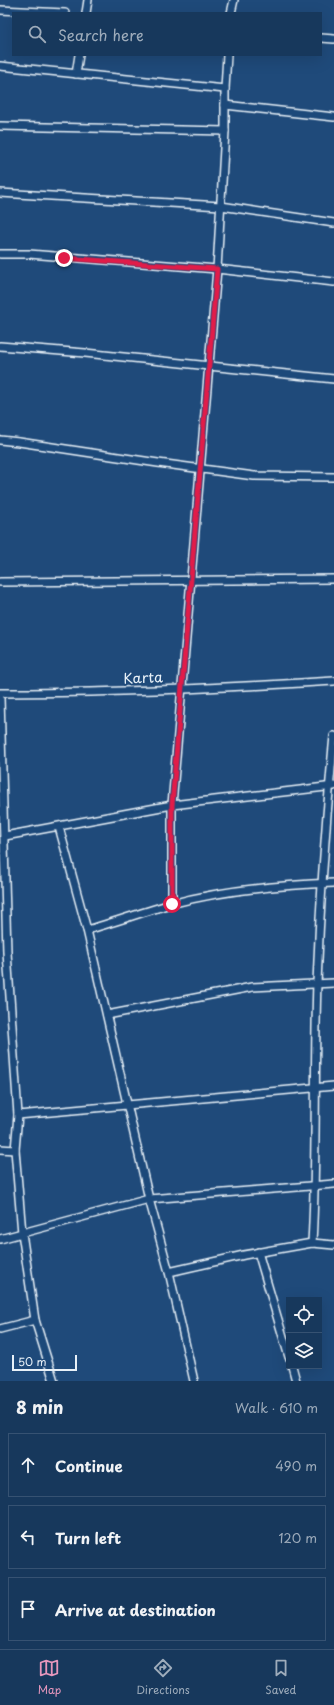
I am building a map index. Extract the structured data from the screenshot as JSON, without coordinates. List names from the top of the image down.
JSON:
{
  "streets": {
    "street": ["Karta"]
  },
  "scale_bar": "50 m",
  "page": {
    "search": "Search here",
    "scale": "50 m",
    "heading": ["8 min", "Walk · 610 m"],
    "list": [
      ["Continue", "490 m"],
      ["Turn left", "120 m"],
      "Arrive at destination"
    ],
    "nav": ["Map", "Directions", "Saved"]
  }
}
